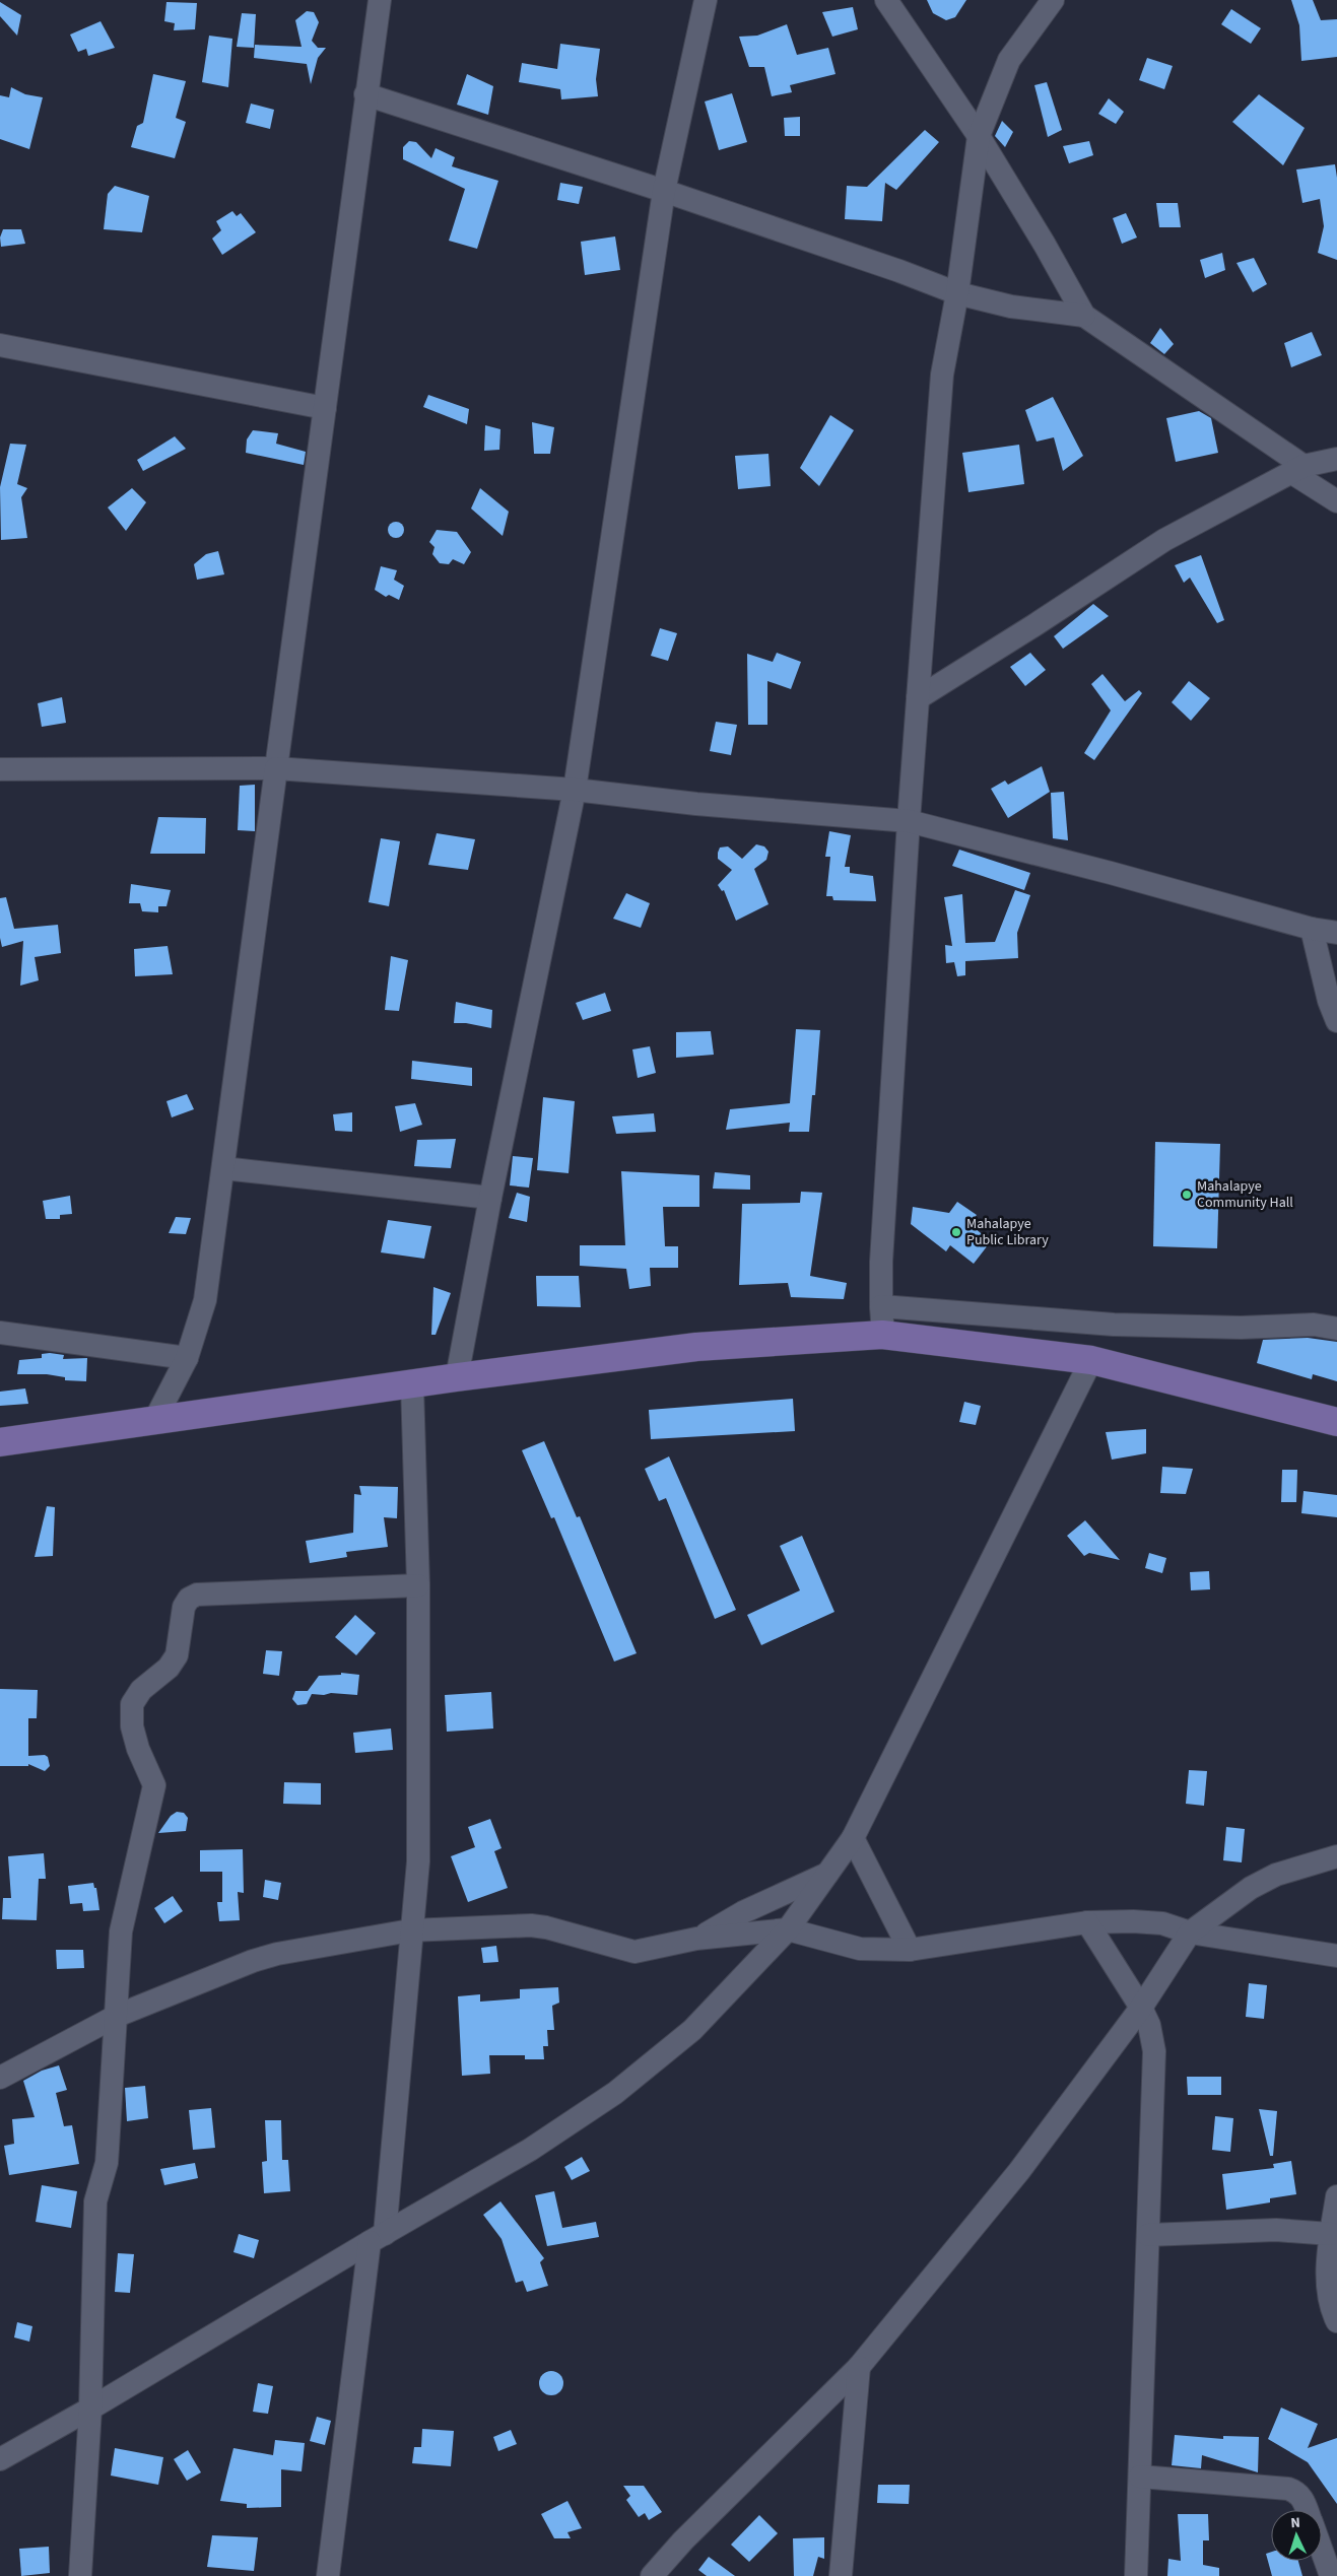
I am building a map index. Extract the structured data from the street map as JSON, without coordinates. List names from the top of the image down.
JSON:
{
  "places": ["Mahalapye Community Hall", "Mahalapye Public Library"],
  "north": "top"
}
